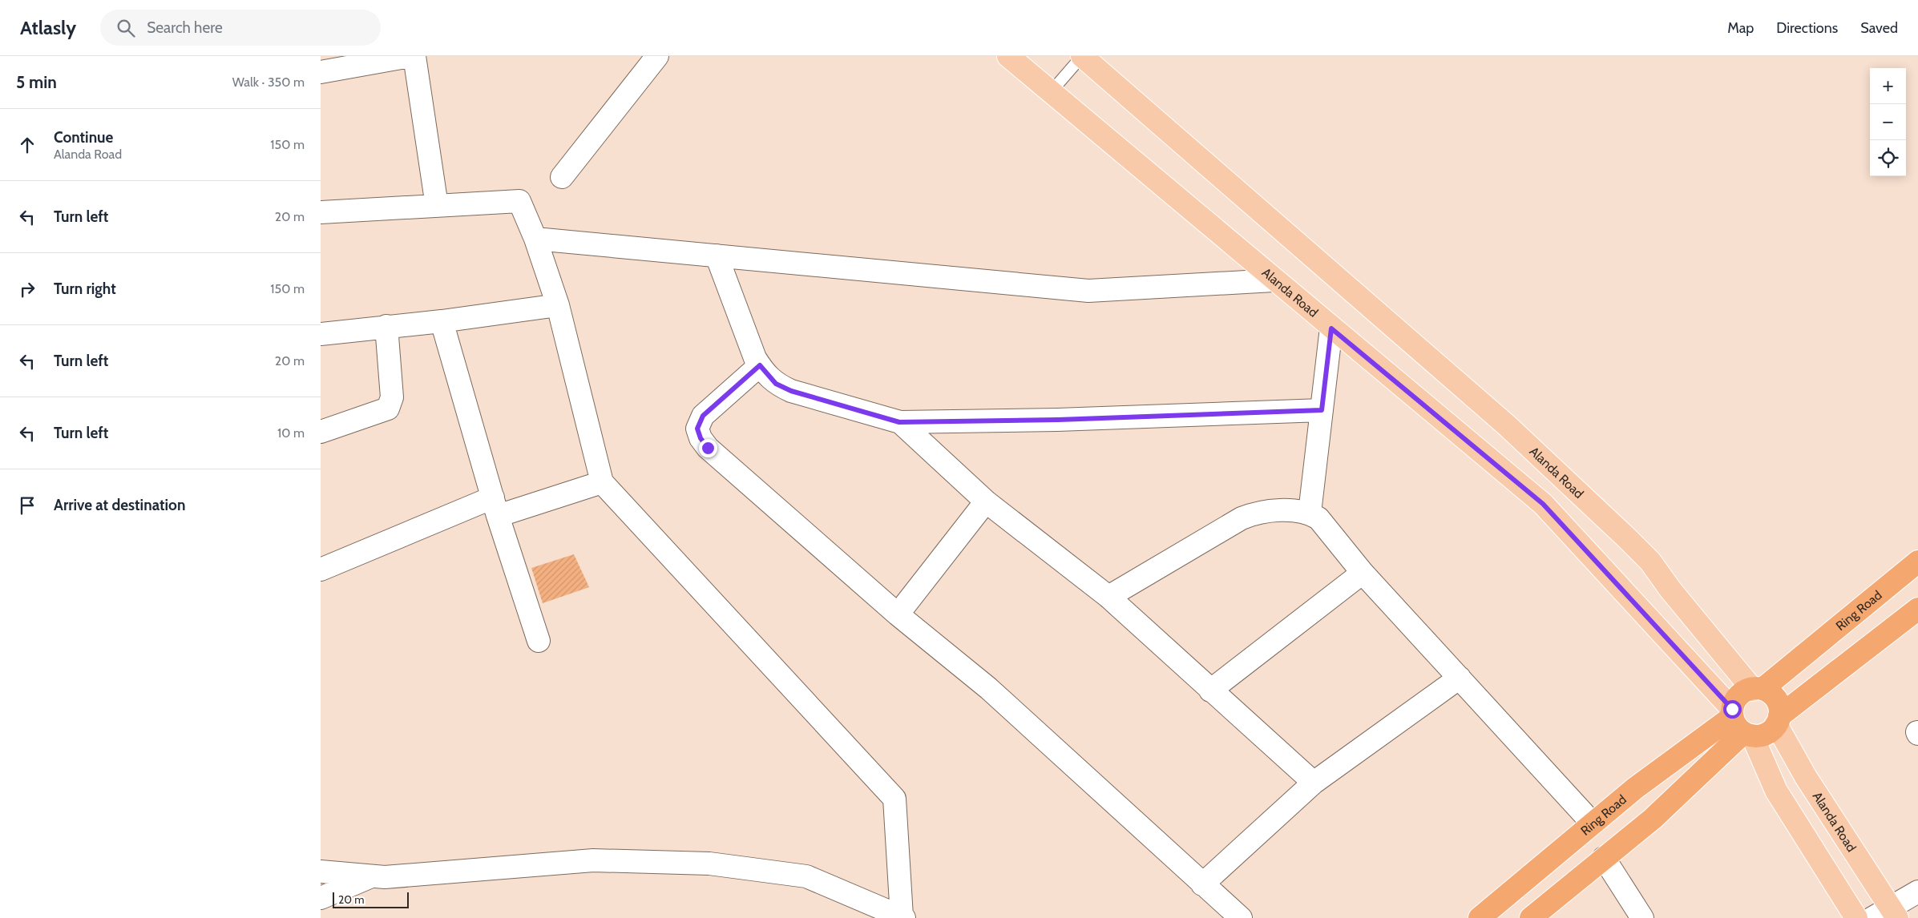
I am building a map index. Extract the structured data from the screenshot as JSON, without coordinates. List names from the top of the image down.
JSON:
{
  "streets": {
    "highway": ["Ring Road"],
    "main road": ["Alanda Road"]
  },
  "crossings": [
    ["Alanda Road", "Ring Road"]
  ],
  "scale_bar": "20 m",
  "page": {
    "header": "Atlasly",
    "search": "Search here",
    "nav": ["Map", "Directions", "Saved"],
    "heading": ["5 min", "Walk · 350 m"],
    "map_buttons": ["+", "−"],
    "list": [
      ["Continue", "Alanda Road", "150 m"],
      ["Turn left", "20 m"],
      ["Turn right", "150 m"],
      ["Turn left", "20 m"],
      ["Turn left", "10 m"],
      "Arrive at destination"
    ],
    "scale": "20 m"
  }
}
